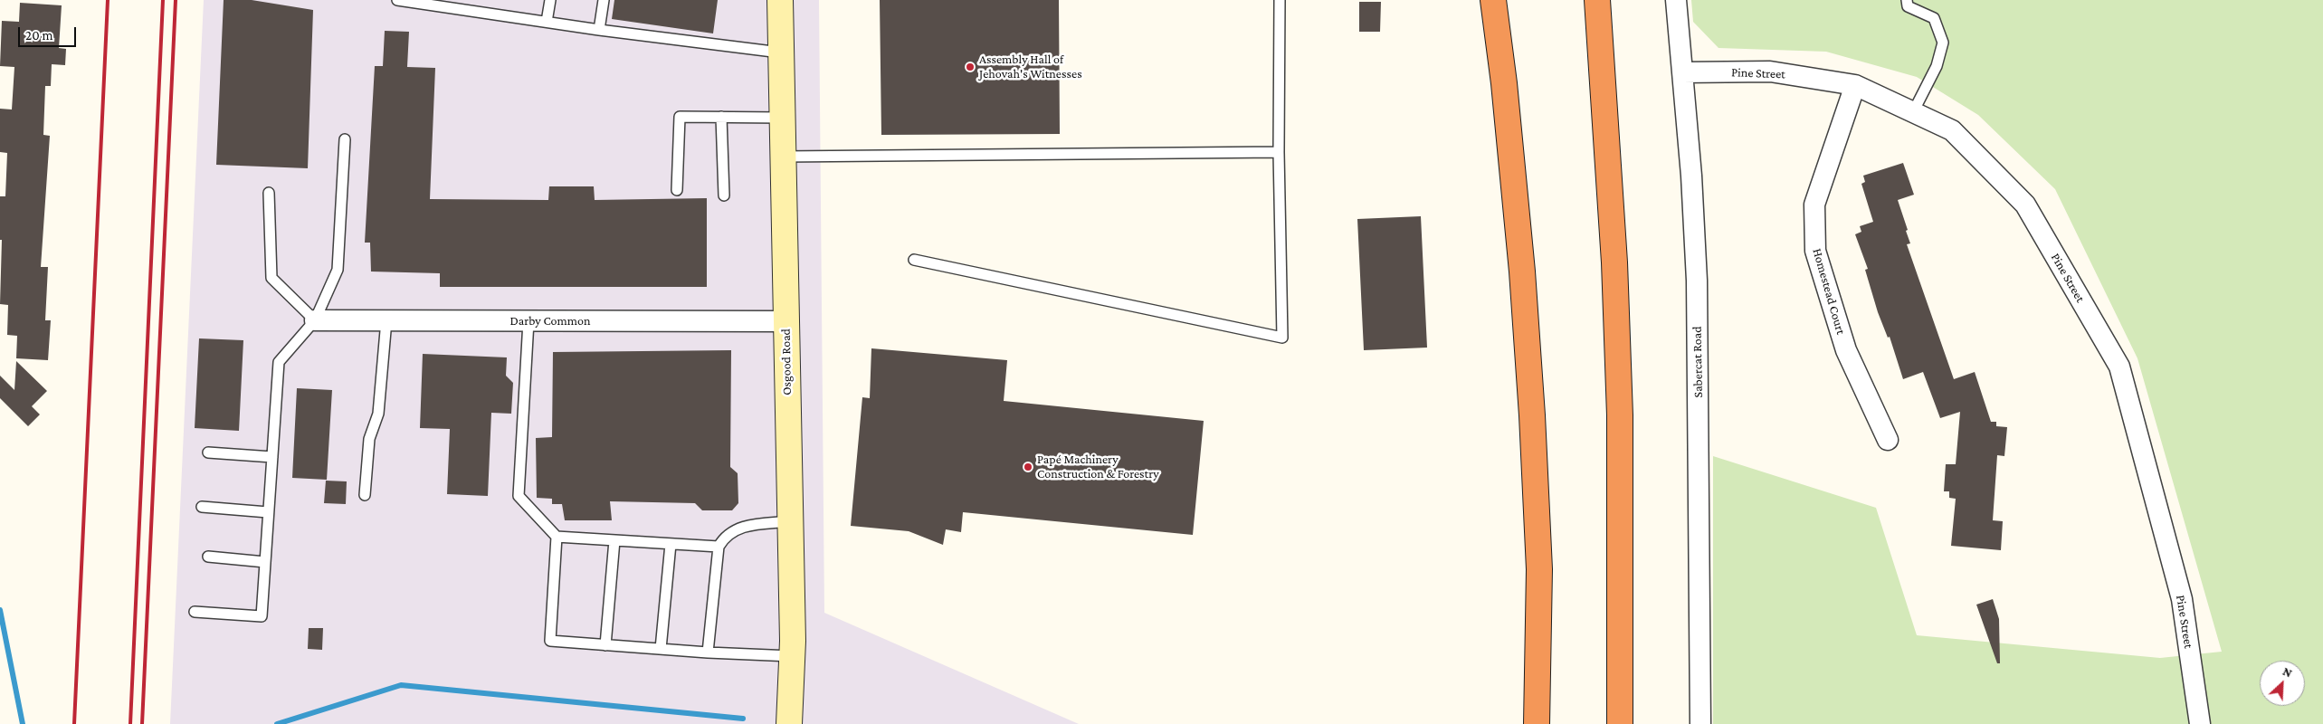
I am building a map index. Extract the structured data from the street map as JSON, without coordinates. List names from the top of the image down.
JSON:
{
  "streets": {
    "main road": ["Osgood Road"],
    "street": [
      "Pine Street",
      "Homestead Court",
      "Darby Common",
      "Sabercat Road"
    ]
  },
  "crossings": [
    ["Pine Street", "Homestead Court"],
    ["Pine Street", "Sabercat Road"],
    ["Darby Common", "Osgood Road"]
  ],
  "places": ["Assembly Hall of Jehovah's Witnesses", "Papé Machinery Construction & Forestry"],
  "scale_bar": "20 m",
  "north": "top right"
}
